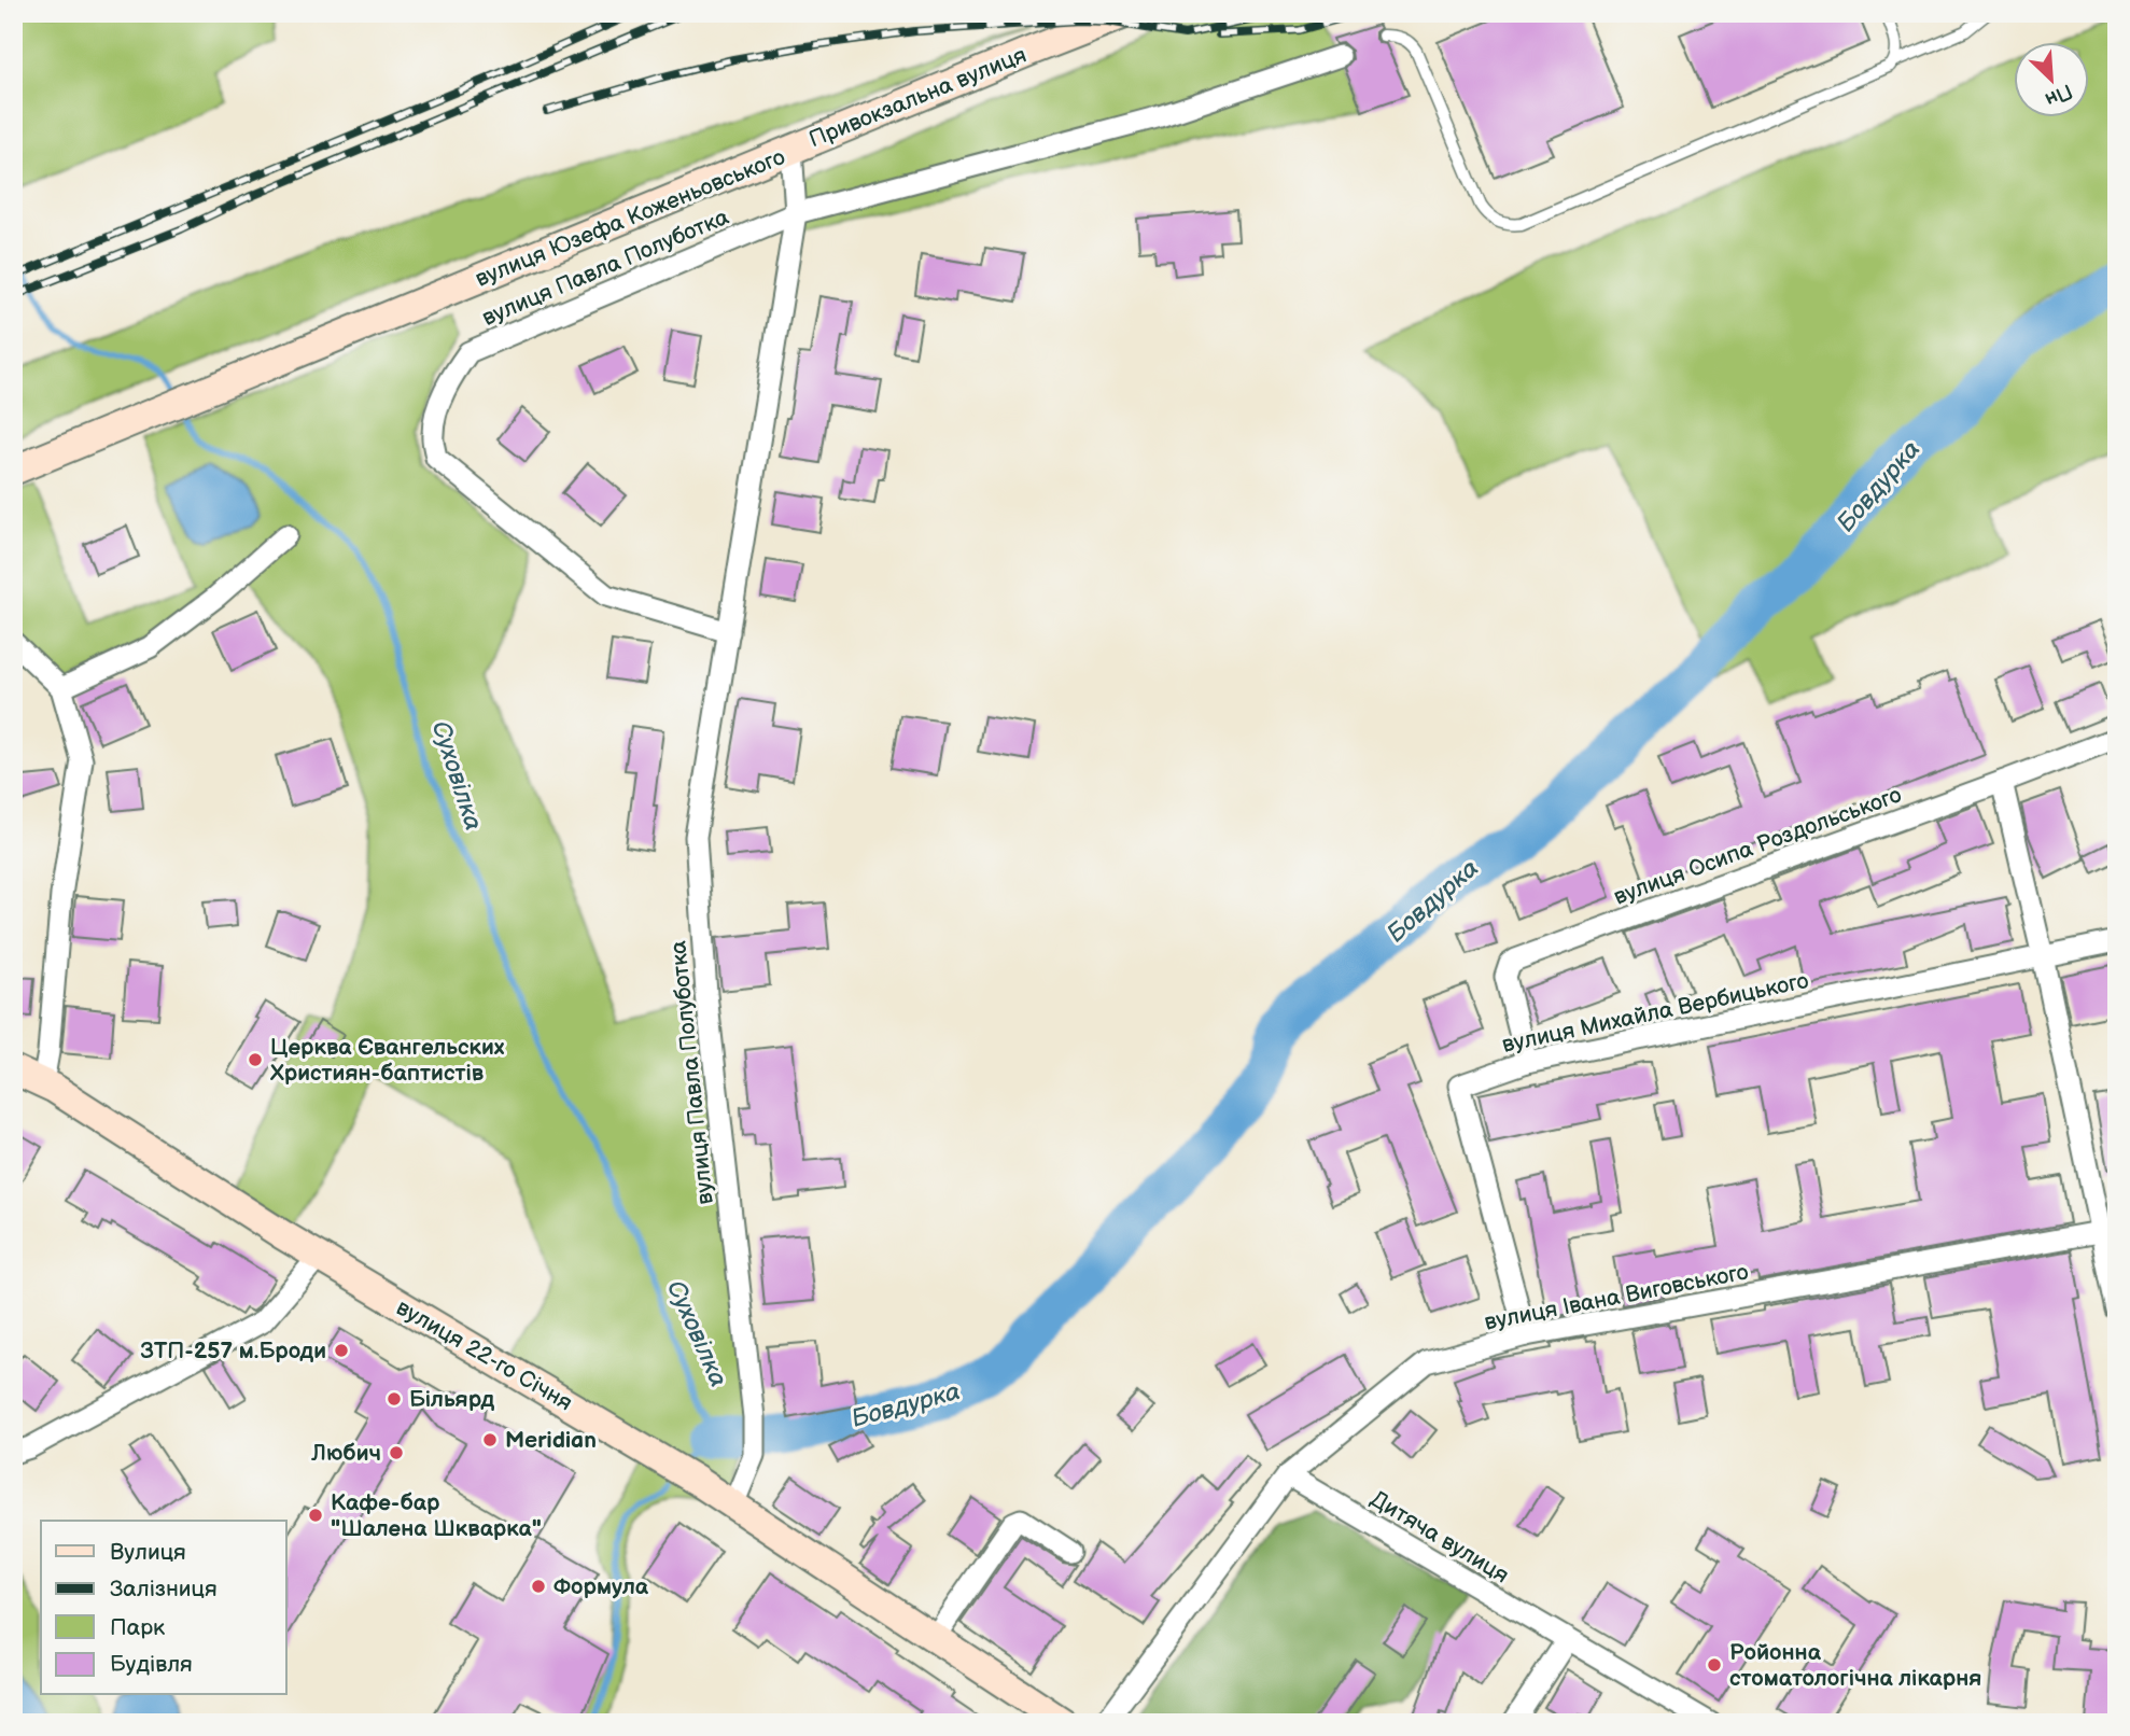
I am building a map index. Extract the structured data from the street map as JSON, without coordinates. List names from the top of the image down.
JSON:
{
  "streets": {
    "main road": ["Привокзальна вулиця", "вулиця Юзефа Коженьовського", "вулиця 22-го Січня"],
    "street": [
      "вулиця Павла Полуботка",
      "вулиця Осипа Роздольського",
      "вулиця Михайла Вербицького",
      "вулиця Івана Виговського",
      "Дитяча вулиця"
    ]
  },
  "crossings": [
    ["Привокзальна вулиця", "вулиця Юзефа Коженьовського"],
    ["вулиця Юзефа Коженьовського", "вулиця Павла Полуботка"],
    ["вулиця Павла Полуботка", "вулиця 22-го Січня"],
    ["вулиця Осипа Роздольського", "вулиця Михайла Вербицького"],
    ["вулиця Михайла Вербицького", "вулиця Івана Виговського"],
    ["вулиця Івана Виговського", "Дитяча вулиця"]
  ],
  "water": ["Бовдурка", "Суховілка"],
  "places": [
    "Церква Євангельских Християн-баптистів",
    "ЗТП-257 м.Броди",
    "Більярд",
    "Meridian",
    "Любич",
    "Кафе-бар \"Шалена Шкварка\"",
    "Формула",
    "Ройонна стоматологічна лікарня"
  ],
  "legend": [
    "Вулиця",
    "Залізниця",
    "Парк",
    "Будівля"
  ],
  "north": "bottom right"
}
